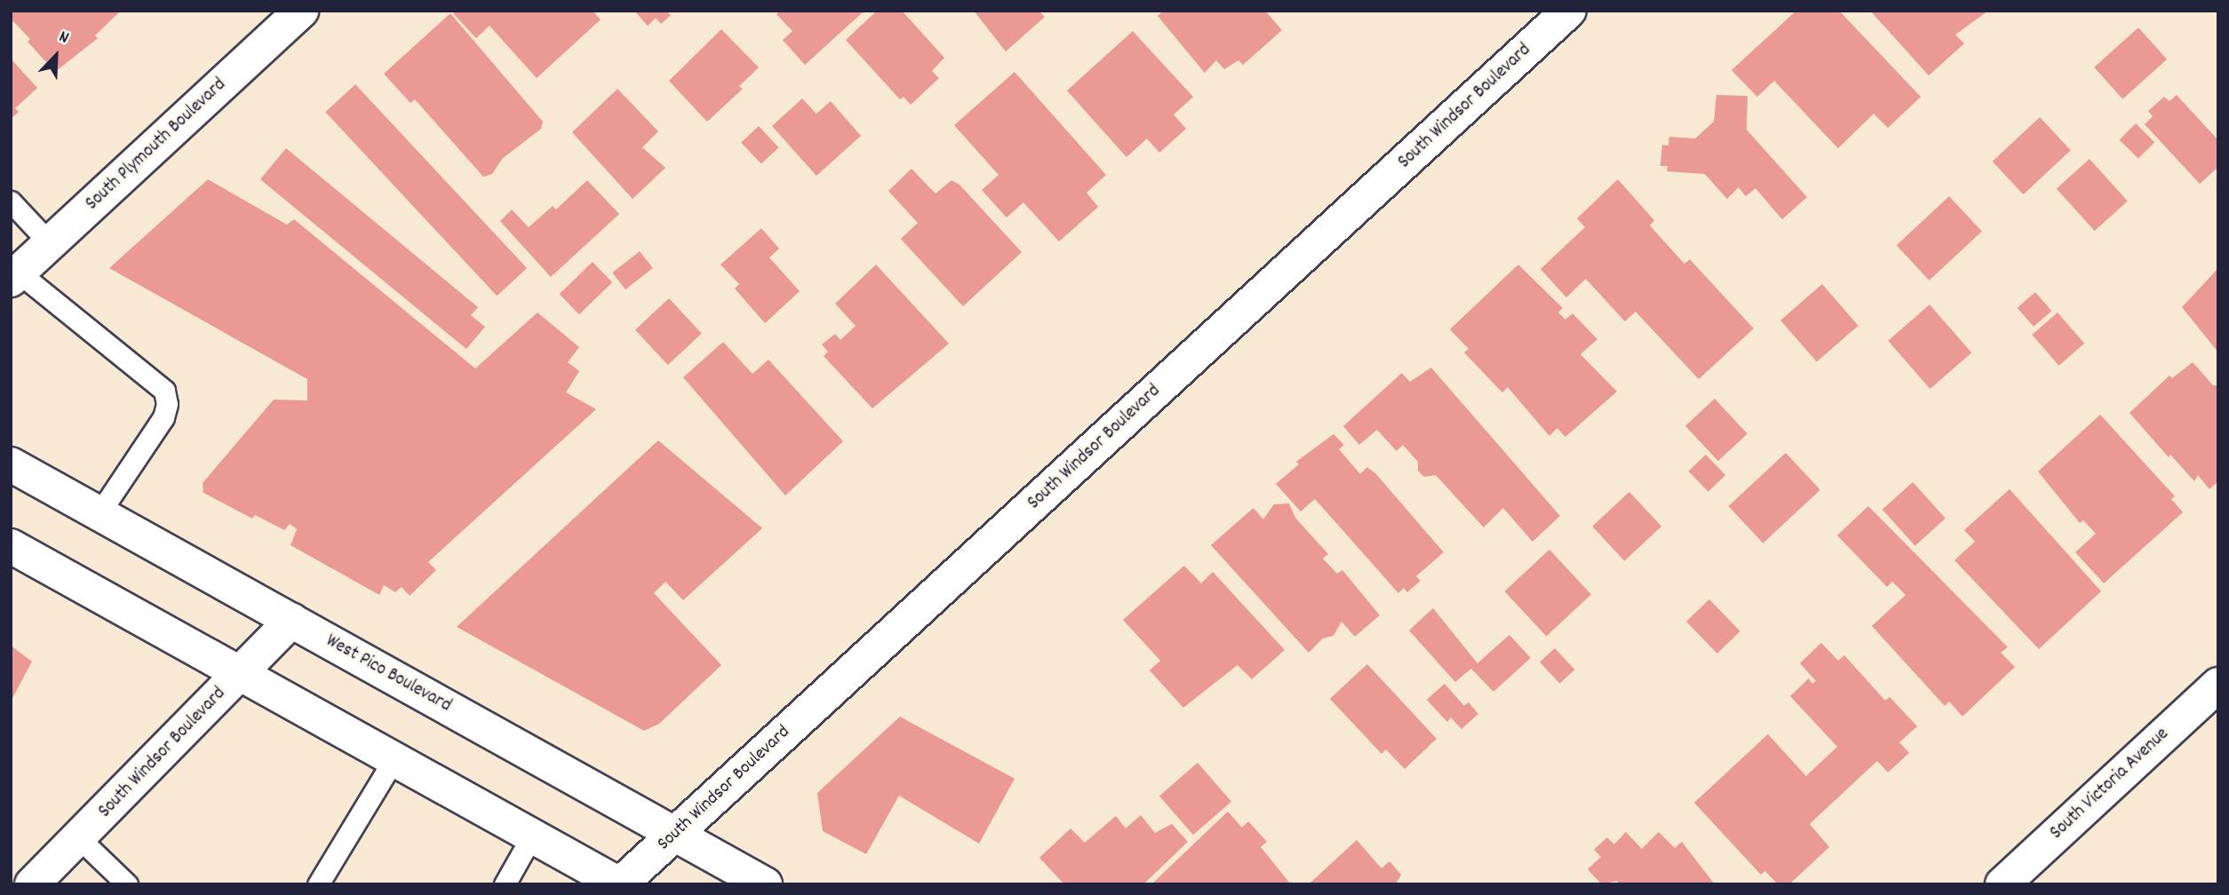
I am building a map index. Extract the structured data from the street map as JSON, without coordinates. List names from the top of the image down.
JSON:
{
  "streets": {
    "street": [
      "South Windsor Boulevard",
      "South Plymouth Boulevard",
      "West Pico Boulevard",
      "South Victoria Avenue"
    ]
  },
  "crossings": [
    ["South Windsor Boulevard", "West Pico Boulevard"]
  ],
  "north": "top right"
}
